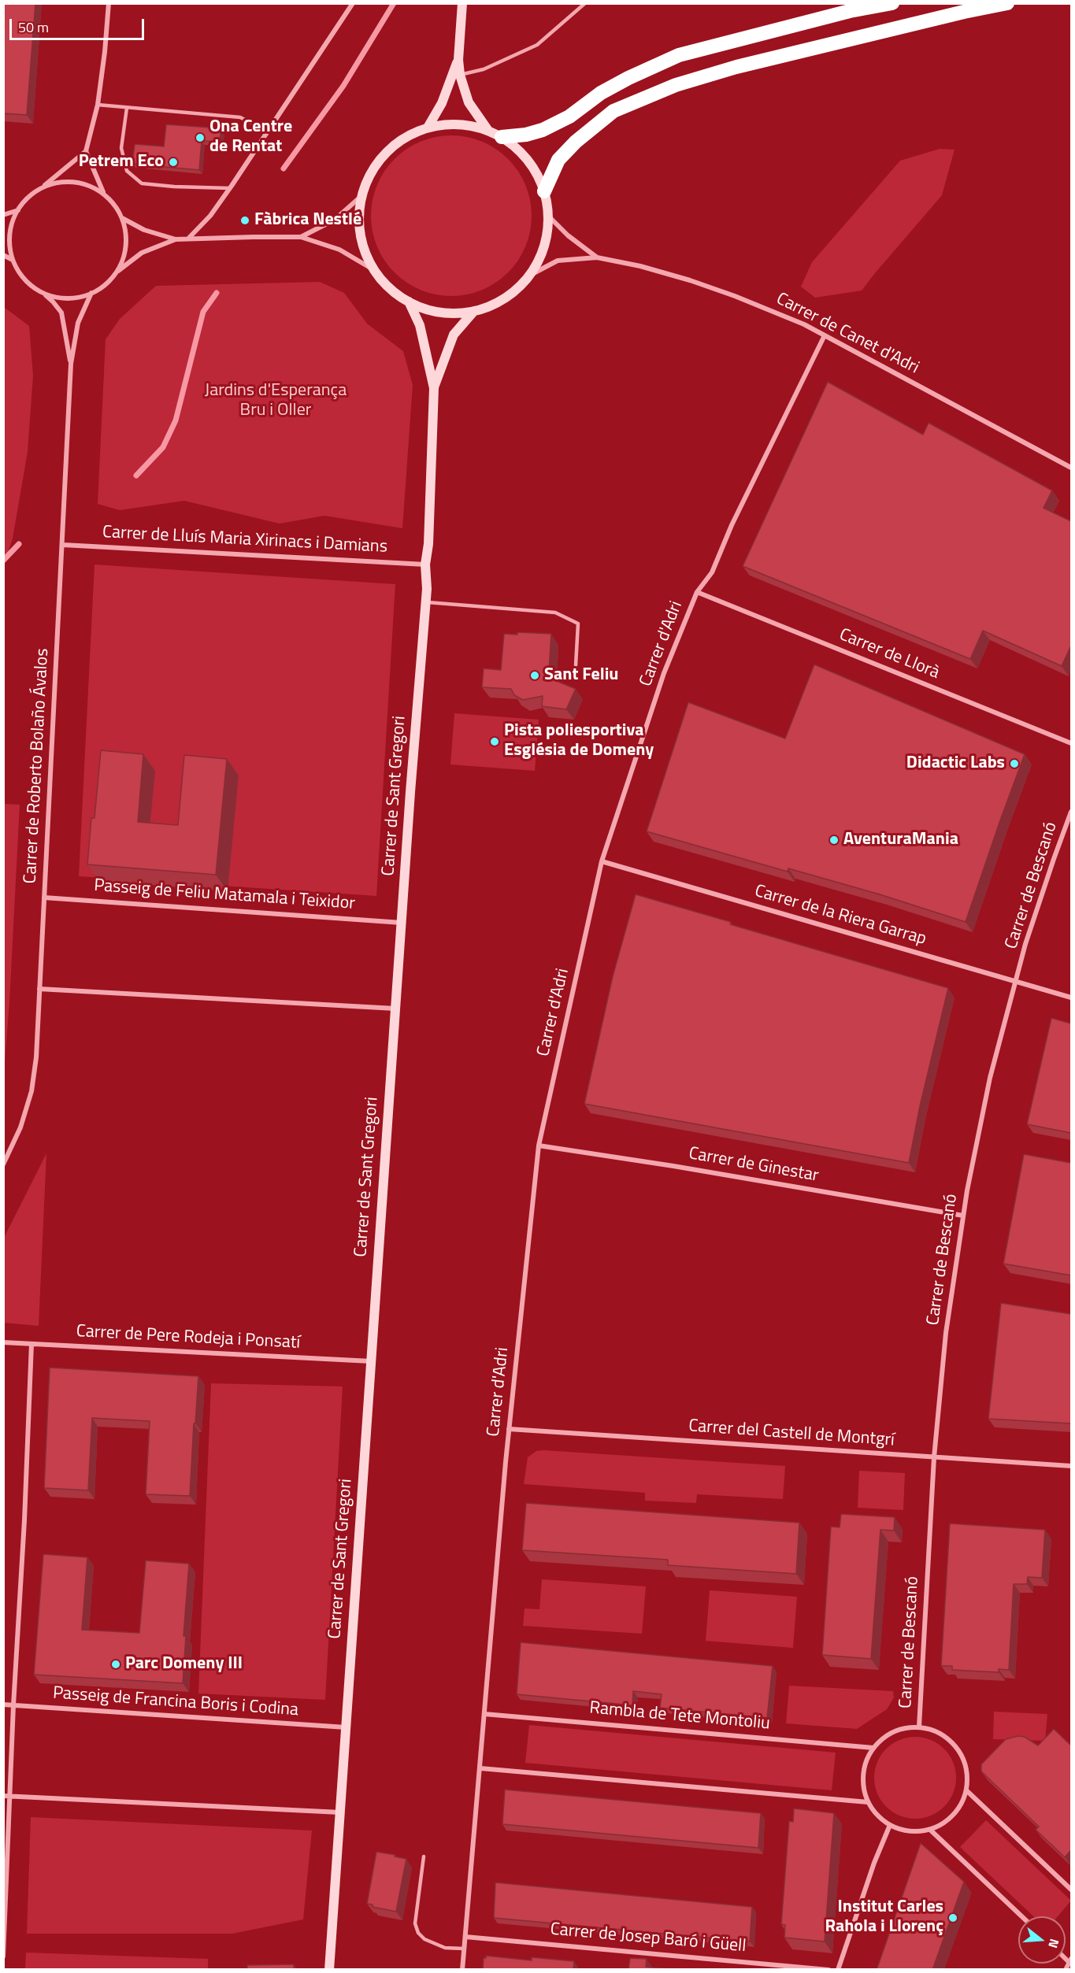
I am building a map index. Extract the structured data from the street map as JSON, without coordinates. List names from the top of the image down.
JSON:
{
  "streets": {
    "main road": ["Carrer de Sant Gregori"],
    "street": [
      "Carrer de Canet d'Adri",
      "Carrer de Lluís Maria Xirinacs i Damians",
      "Carrer d'Adri",
      "Carrer de Llorà",
      "Carrer de Roberto Bolaño Ávalos",
      "Carrer de Bescanó",
      "Passeig de Feliu Matamala i Teixidor",
      "Carrer de la Riera Garrap",
      "Carrer de Ginestar",
      "Carrer de Pere Rodeja i Ponsatí",
      "Carrer del Castell de Montgrí",
      "Passeig de Francina Boris i Codina",
      "Rambla de Tete Montoliu",
      "Carrer de Josep Baró i Güell"
    ]
  },
  "crossings": [
    ["Carrer de Canet d'Adri", "Carrer d'Adri"],
    ["Carrer de Lluís Maria Xirinacs i Damians", "Carrer de Roberto Bolaño Ávalos"],
    ["Carrer de Lluís Maria Xirinacs i Damians", "Carrer de Sant Gregori"],
    ["Carrer d'Adri", "Carrer de Llorà"],
    ["Carrer d'Adri", "Carrer de la Riera Garrap"],
    ["Carrer d'Adri", "Carrer de Ginestar"],
    ["Carrer d'Adri", "Carrer del Castell de Montgrí"],
    ["Carrer d'Adri", "Rambla de Tete Montoliu"],
    ["Carrer d'Adri", "Carrer de Josep Baró i Güell"],
    ["Carrer de Roberto Bolaño Ávalos", "Passeig de Feliu Matamala i Teixidor"],
    ["Carrer de Sant Gregori", "Passeig de Feliu Matamala i Teixidor"],
    ["Carrer de Sant Gregori", "Carrer de Pere Rodeja i Ponsatí"],
    ["Carrer de Sant Gregori", "Passeig de Francina Boris i Codina"],
    ["Carrer de Bescanó", "Carrer de la Riera Garrap"],
    ["Carrer de Bescanó", "Carrer de Ginestar"],
    ["Carrer de Bescanó", "Carrer del Castell de Montgrí"],
    ["Carrer de Bescanó", "Rambla de Tete Montoliu"]
  ],
  "parks": ["Jardins d'Esperança Bru i Oller"],
  "places": [
    "Ona Centre de Rentat",
    "Petrem Eco",
    "Fàbrica Nestlé",
    "Sant Feliu",
    "Pista poliesportiva Església de Domeny",
    "Didactic Labs",
    "AventuraMania",
    "Parc Domeny III",
    "Institut Carles Rahola i Llorenç"
  ],
  "scale_bar": "50 m",
  "north": "right"
}
